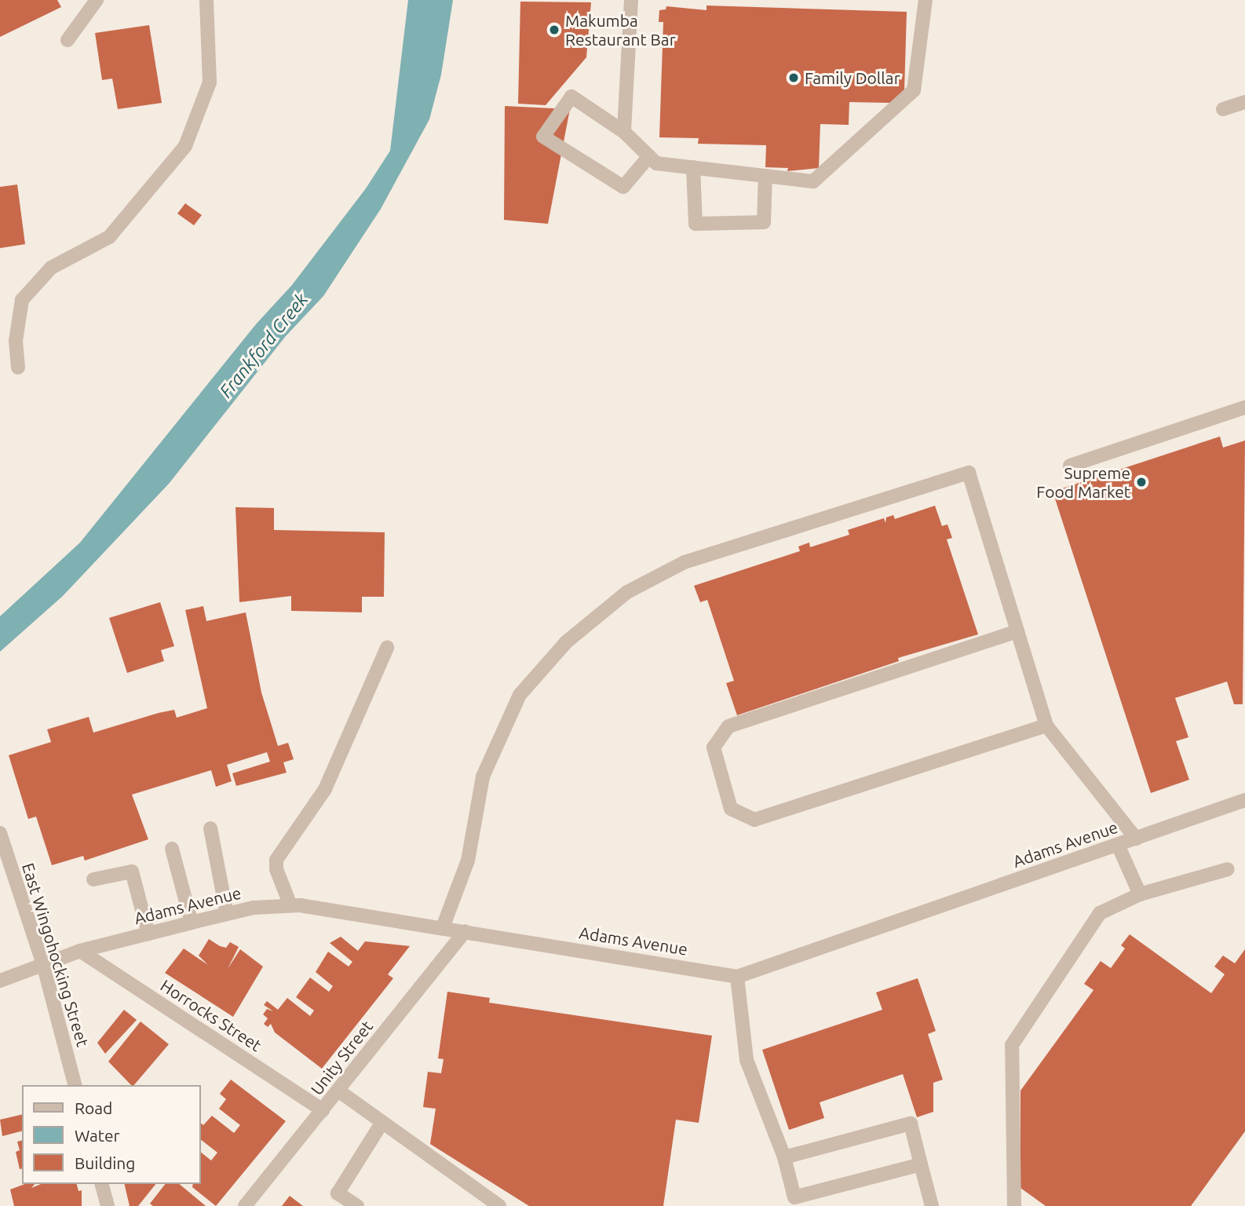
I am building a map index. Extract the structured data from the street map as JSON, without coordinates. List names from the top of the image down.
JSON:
{
  "streets": {
    "street": [
      "Adams Avenue",
      "East Wingohocking Street",
      "Horrocks Street",
      "Unity Street"
    ]
  },
  "crossings": [
    ["Adams Avenue", "East Wingohocking Street"],
    ["Adams Avenue", "Horrocks Street"],
    ["Adams Avenue", "Unity Street"],
    ["Horrocks Street", "Unity Street"]
  ],
  "water": ["Frankford Creek"],
  "places": ["Makumba Restaurant Bar", "Family Dollar", "Supreme Food Market"],
  "legend": ["Road", "Water", "Building"]
}
